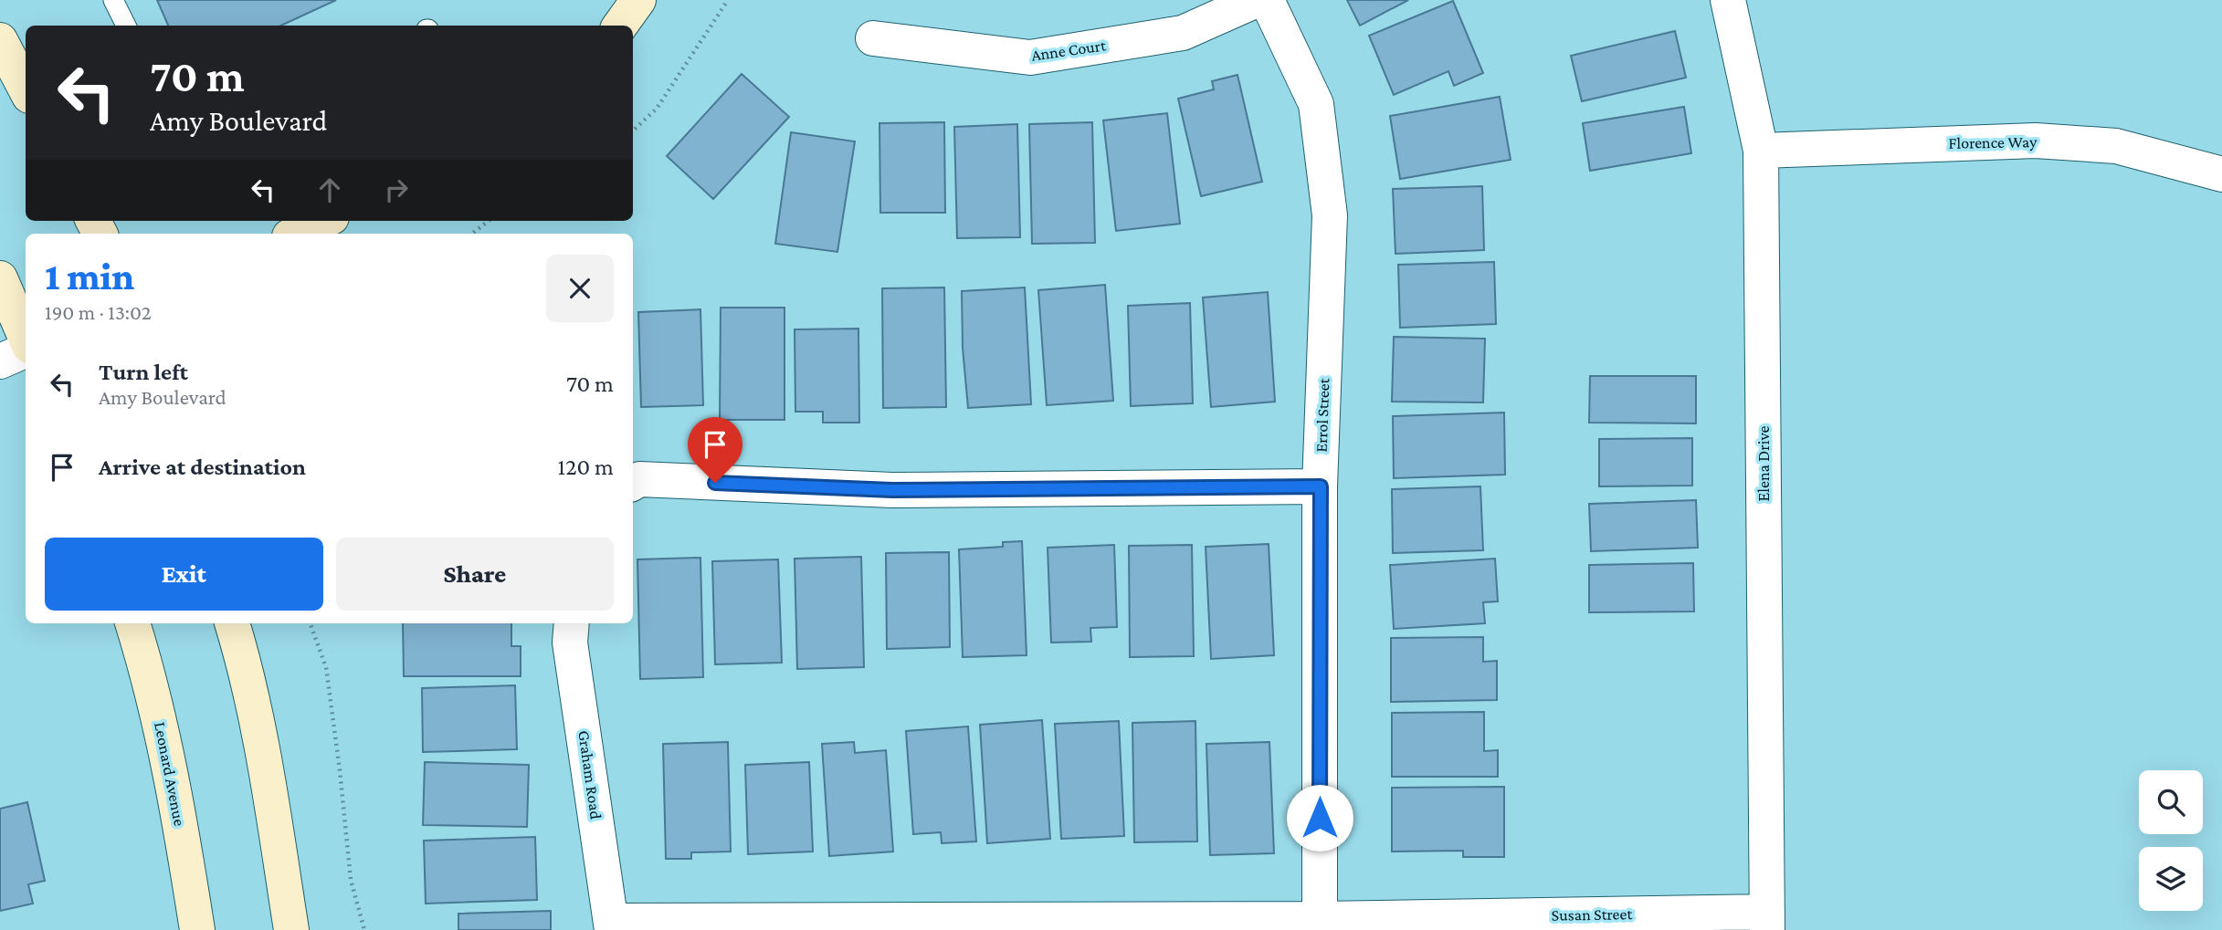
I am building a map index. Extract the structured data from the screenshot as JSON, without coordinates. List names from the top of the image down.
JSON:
{
  "streets": {
    "street": [
      "Anne Court",
      "Florence Way",
      "Errol Street",
      "Elena Drive",
      "Leonard Avenue",
      "Graham Road",
      "Susan Street"
    ]
  },
  "crossings": [
    ["Florence Way", "Elena Drive"],
    ["Errol Street", "Susan Street"],
    ["Elena Drive", "Susan Street"],
    ["Graham Road", "Susan Street"]
  ],
  "page": {
    "turn": ["70 m", "Amy Boulevard"],
    "heading": ["1 min", "190 m · 13:02"],
    "list": [
      {
        "name": "Turn left",
        "note": "Amy Boulevard",
        "value": "70 m"
      },
      {
        "name": "Arrive at destination",
        "value": "120 m"
      }
    ],
    "buttons": ["Exit", "Share"]
  }
}
